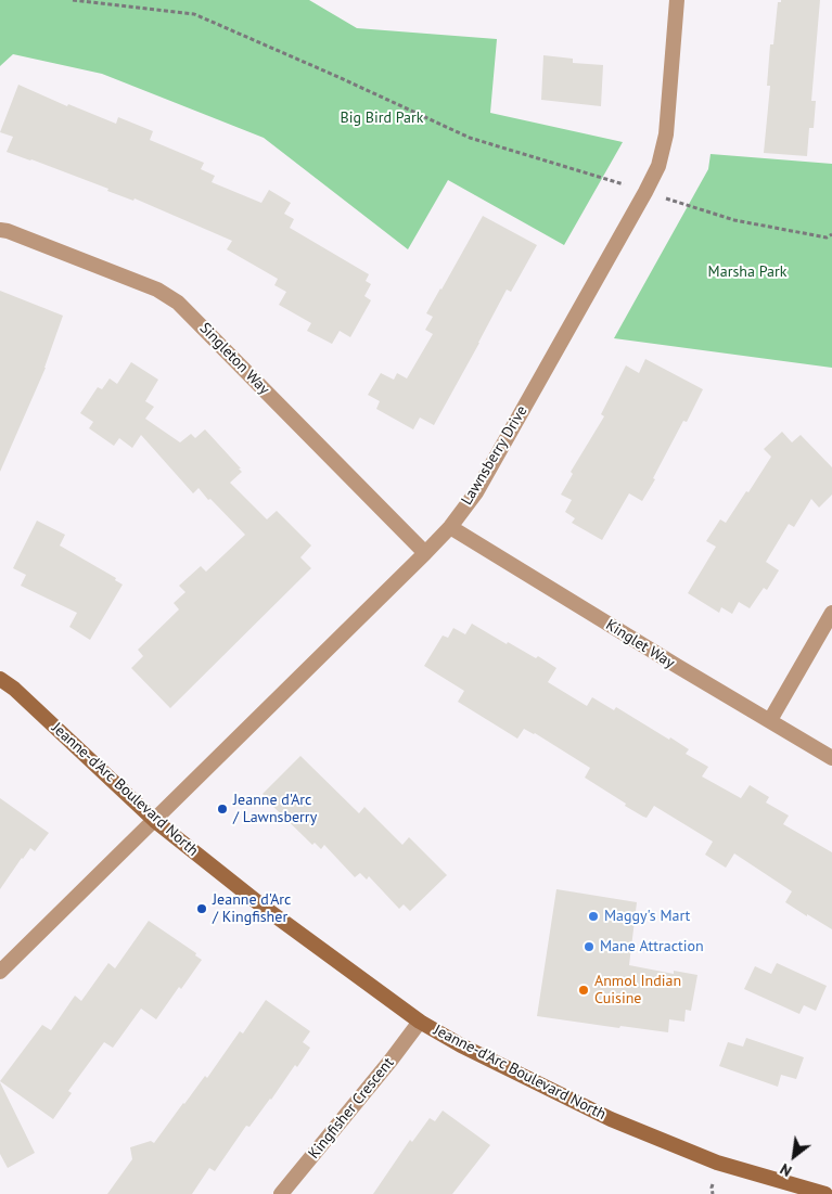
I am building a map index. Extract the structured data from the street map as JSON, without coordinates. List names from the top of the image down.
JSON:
{
  "streets": {
    "main road": ["Jeanne-d'Arc Boulevard North"],
    "street": [
      "Singleton Way",
      "Lawnsberry Drive",
      "Kinglet Way",
      "Kingfisher Crescent"
    ]
  },
  "crossings": [
    ["Singleton Way", "Lawnsberry Drive"],
    ["Lawnsberry Drive", "Kinglet Way"],
    ["Lawnsberry Drive", "Jeanne-d'Arc Boulevard North"],
    ["Jeanne-d'Arc Boulevard North", "Kingfisher Crescent"]
  ],
  "parks": ["Big Bird Park", "Marsha Park"],
  "places": [
    "Jeanne d'Arc / Lawnsberry",
    "Jeanne d'Arc / Kingfisher",
    "Maggy's Mart",
    "Mane Attraction",
    "Anmol Indian Cuisine"
  ],
  "north": "bottom left"
}
